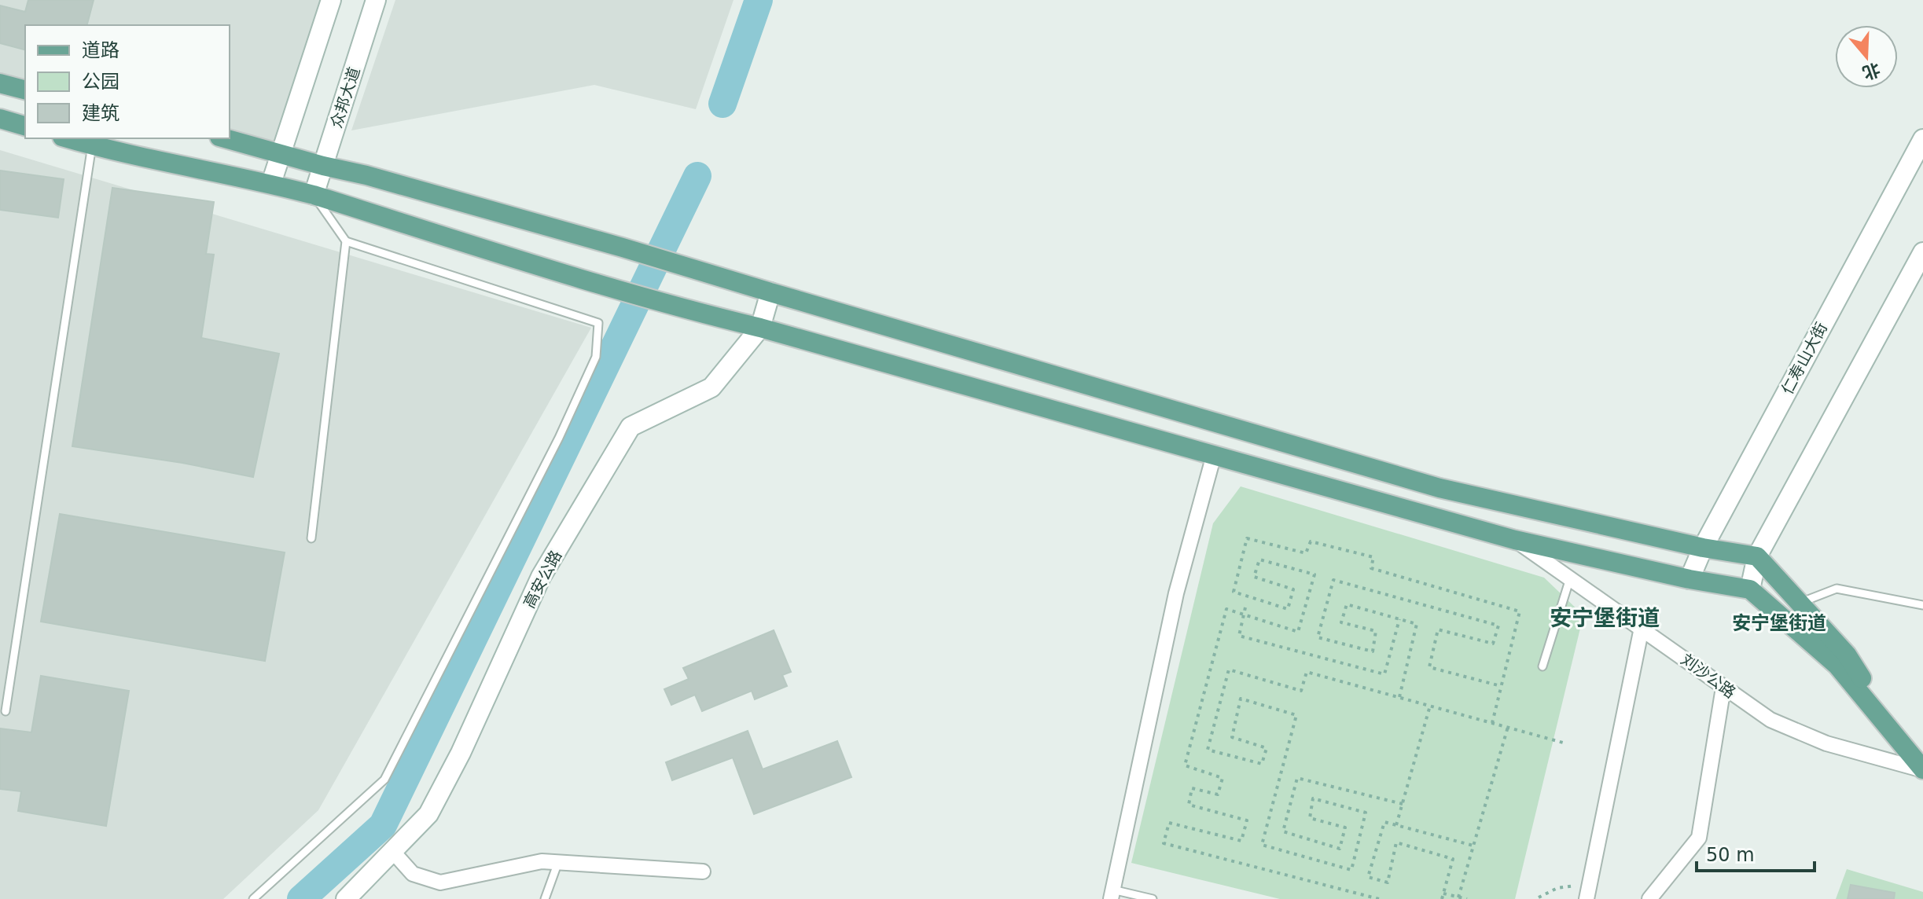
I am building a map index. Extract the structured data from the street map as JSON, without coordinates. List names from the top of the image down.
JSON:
{
  "streets": {
    "main road": ["众邦大道", "仁寿山大街", "高安公路"],
    "street": ["刘沙公路"]
  },
  "districts": ["安宁堡街道", "安宁堡街道"],
  "legend": ["道路", "公园", "建筑"],
  "scale_bar": "50 m",
  "north": "bottom"
}
